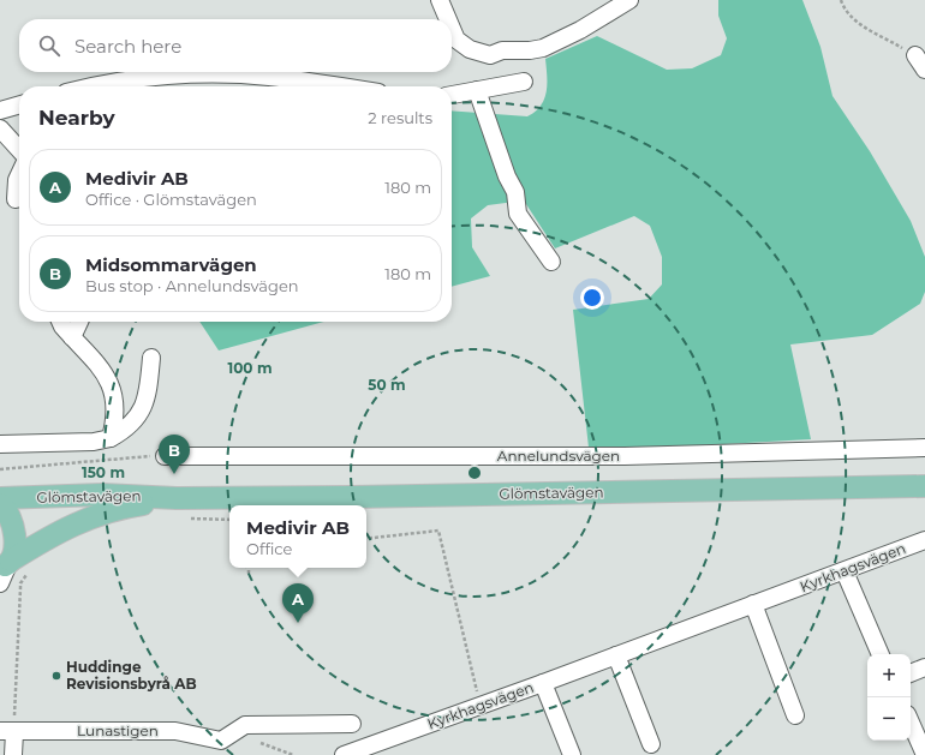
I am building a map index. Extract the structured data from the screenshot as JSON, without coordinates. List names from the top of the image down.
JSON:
{
  "streets": {
    "main road": ["Glömstavägen"],
    "street": ["Annelundsvägen", "Kyrkhagsvägen", "Lunastigen"]
  },
  "places": ["Huddinge Revisionsbyrå AB"],
  "page": {
    "search": "Search here",
    "heading": ["Nearby", "2 results"],
    "list": [
      {
        "mark": "A",
        "name": "Medivir AB",
        "note": "Office · Glömstavägen",
        "value": "180 m"
      },
      {
        "mark": "B",
        "name": "Midsommarvägen",
        "note": "Bus stop · Annelundsvägen",
        "value": "180 m"
      }
    ],
    "pins": ["B", "A"],
    "popup": ["Medivir AB", "Office"],
    "map_buttons": ["+", "−"]
  },
  "rings": ["100 m", "50 m", "150 m"]
}
